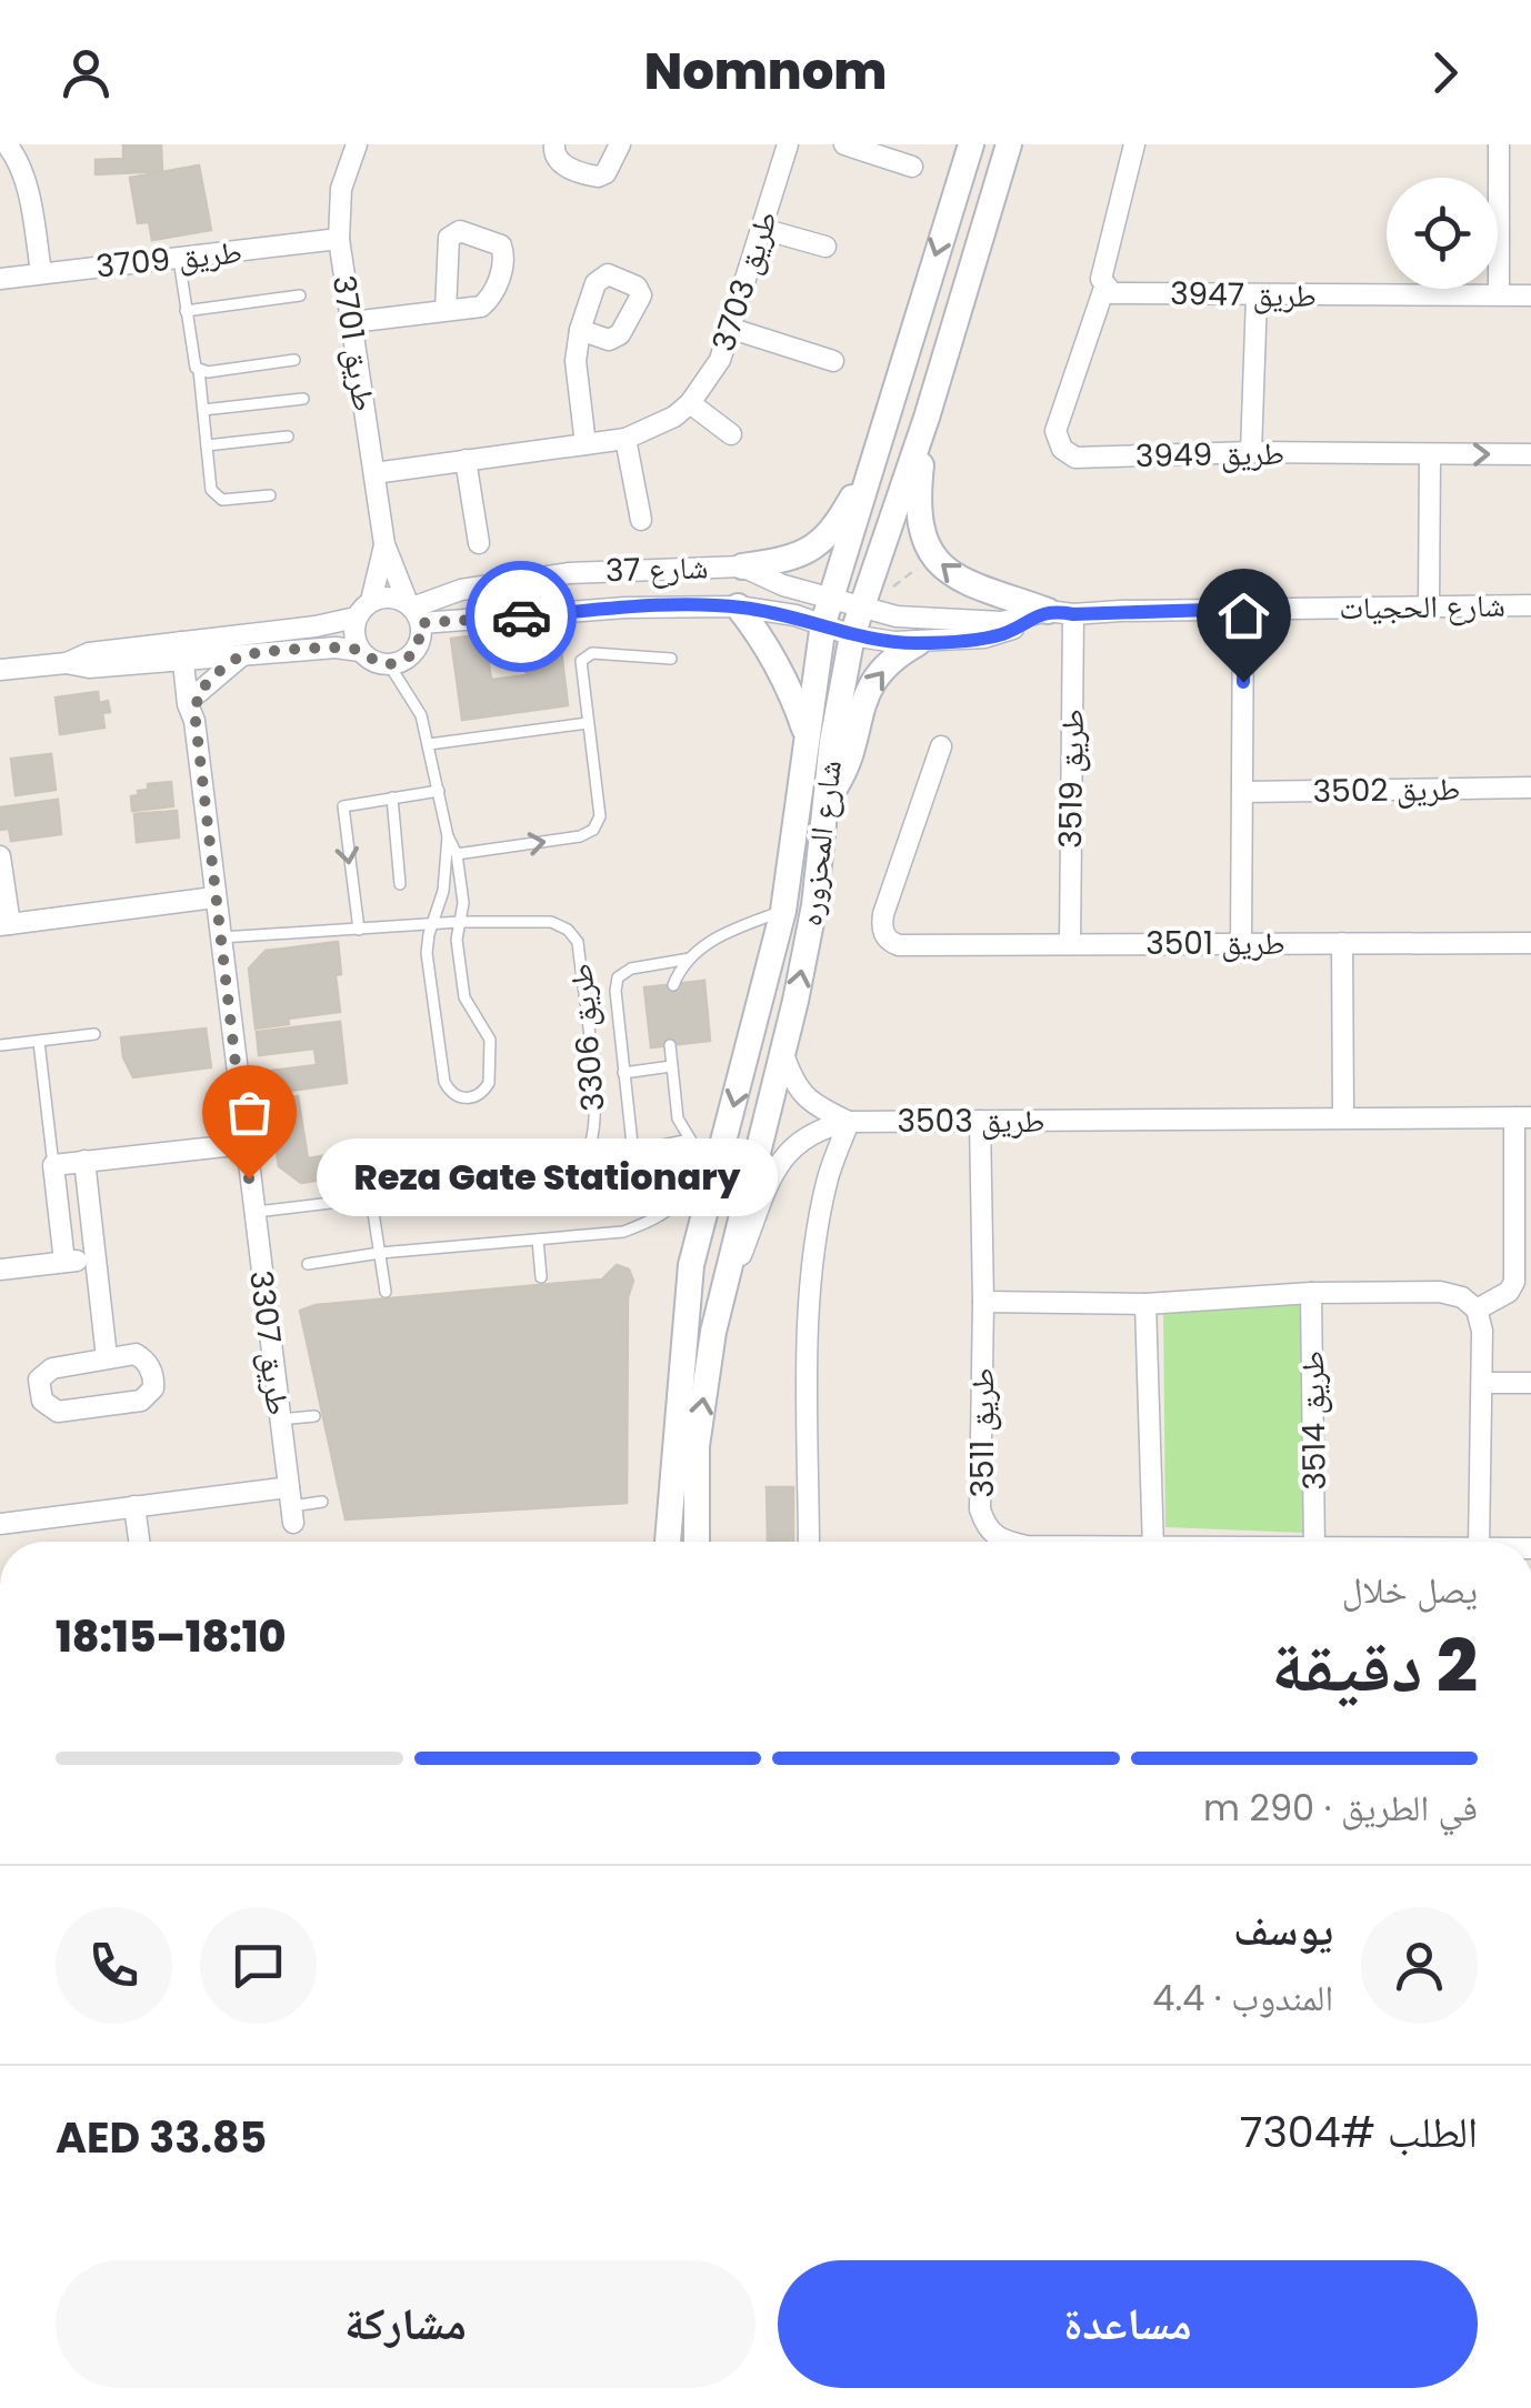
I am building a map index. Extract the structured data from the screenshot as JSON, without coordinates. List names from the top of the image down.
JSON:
{
  "streets": {
    "main road": ["شارع المحزوره"],
    "street": [
      "طريق 3709",
      "طريق 3703",
      "طريق 3947",
      "طريق 3701",
      "طريق 3949",
      "شارع 37",
      "شارع الحجيات",
      "طريق 3519",
      "طريق 3502",
      "طريق 3501",
      "طريق 3503",
      "طريق 3307",
      "طريق 3514",
      "طريق 3511"
    ],
    "lane": ["طريق 3306"]
  },
  "crossings": [
    ["طريق 3709", "طريق 3701"],
    ["طريق 3703", "طريق 3701"],
    ["طريق 3947", "طريق 3949"],
    ["طريق 3701", "شارع 37"],
    ["شارع 37", "شارع الحجيات"],
    ["شارع 37", "شارع المحزوره"],
    ["شارع الحجيات", "طريق 3519"],
    ["شارع الحجيات", "شارع المحزوره"],
    ["طريق 3519", "طريق 3501"],
    ["طريق 3306", "طريق 3307"],
    ["طريق 3503", "طريق 3511"]
  ],
  "places": ["Reza Gate Stationary"],
  "page": {
    "header": "Nomnom",
    "bubble": "Reza Gate Stationary",
    "heading": ["2 دقيقة", "يصل خلال", "18:10–18:15"],
    "panel": [
      "يوسف",
      "المندوب · 4.4",
      "الطلب #7304",
      "AED 33.85"
    ],
    "bar": "في الطريق · 290 m",
    "buttons": ["مساعدة", "مشاركة"]
  }
}
